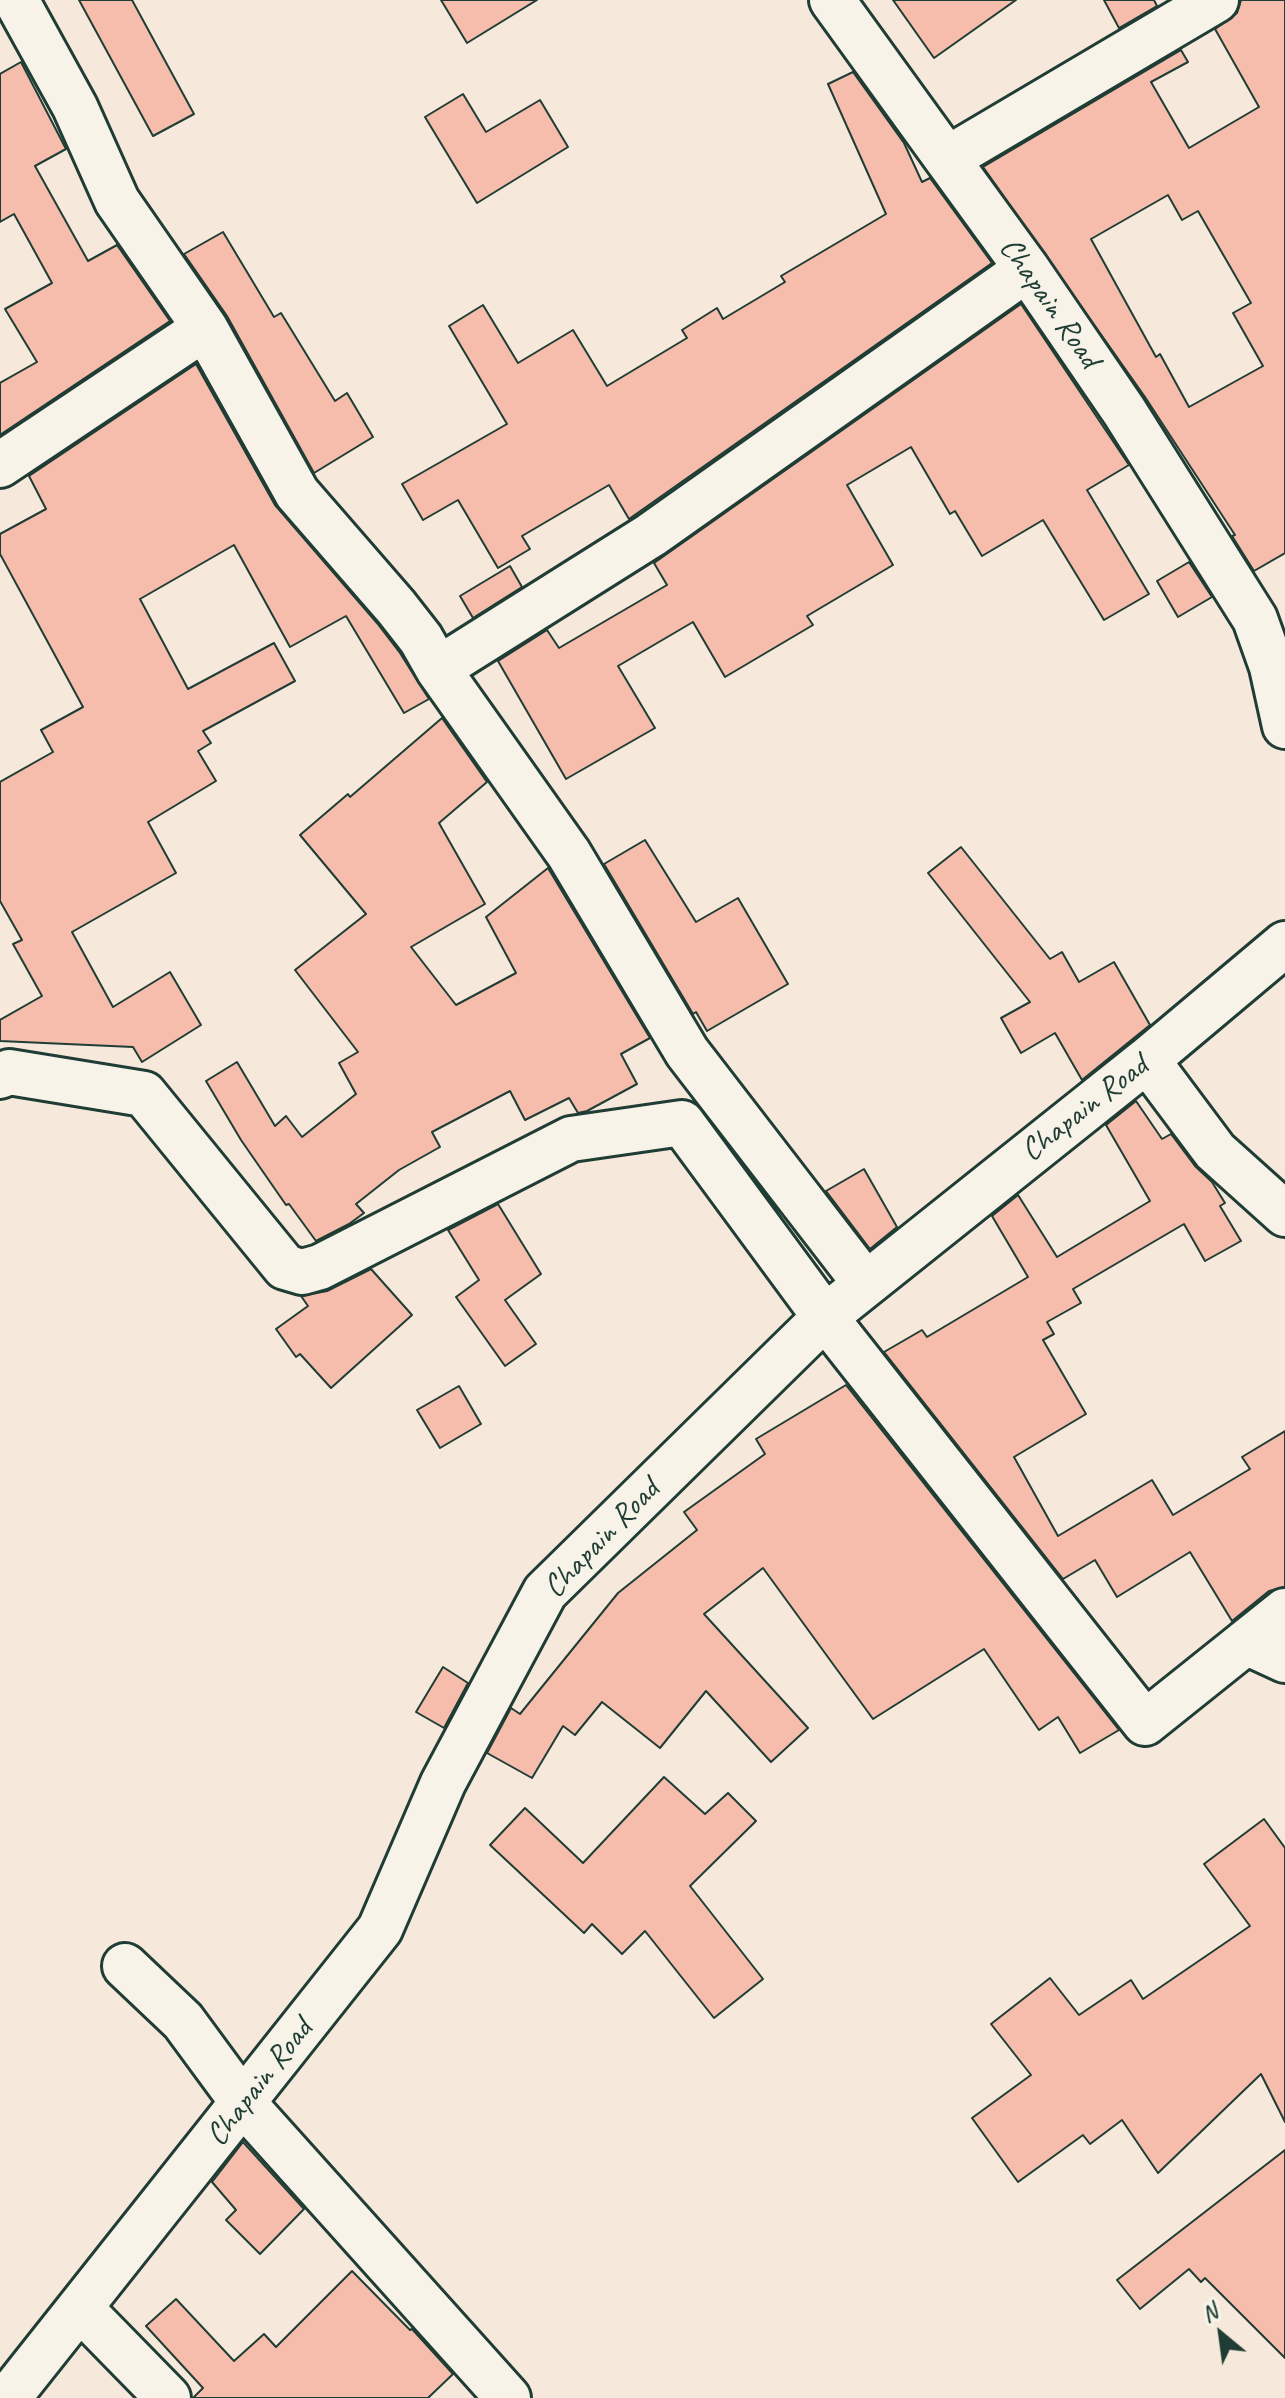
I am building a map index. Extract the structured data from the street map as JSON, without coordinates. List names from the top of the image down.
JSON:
{
  "streets": {
    "street": ["Chapain Road"]
  },
  "north": "top left"
}
